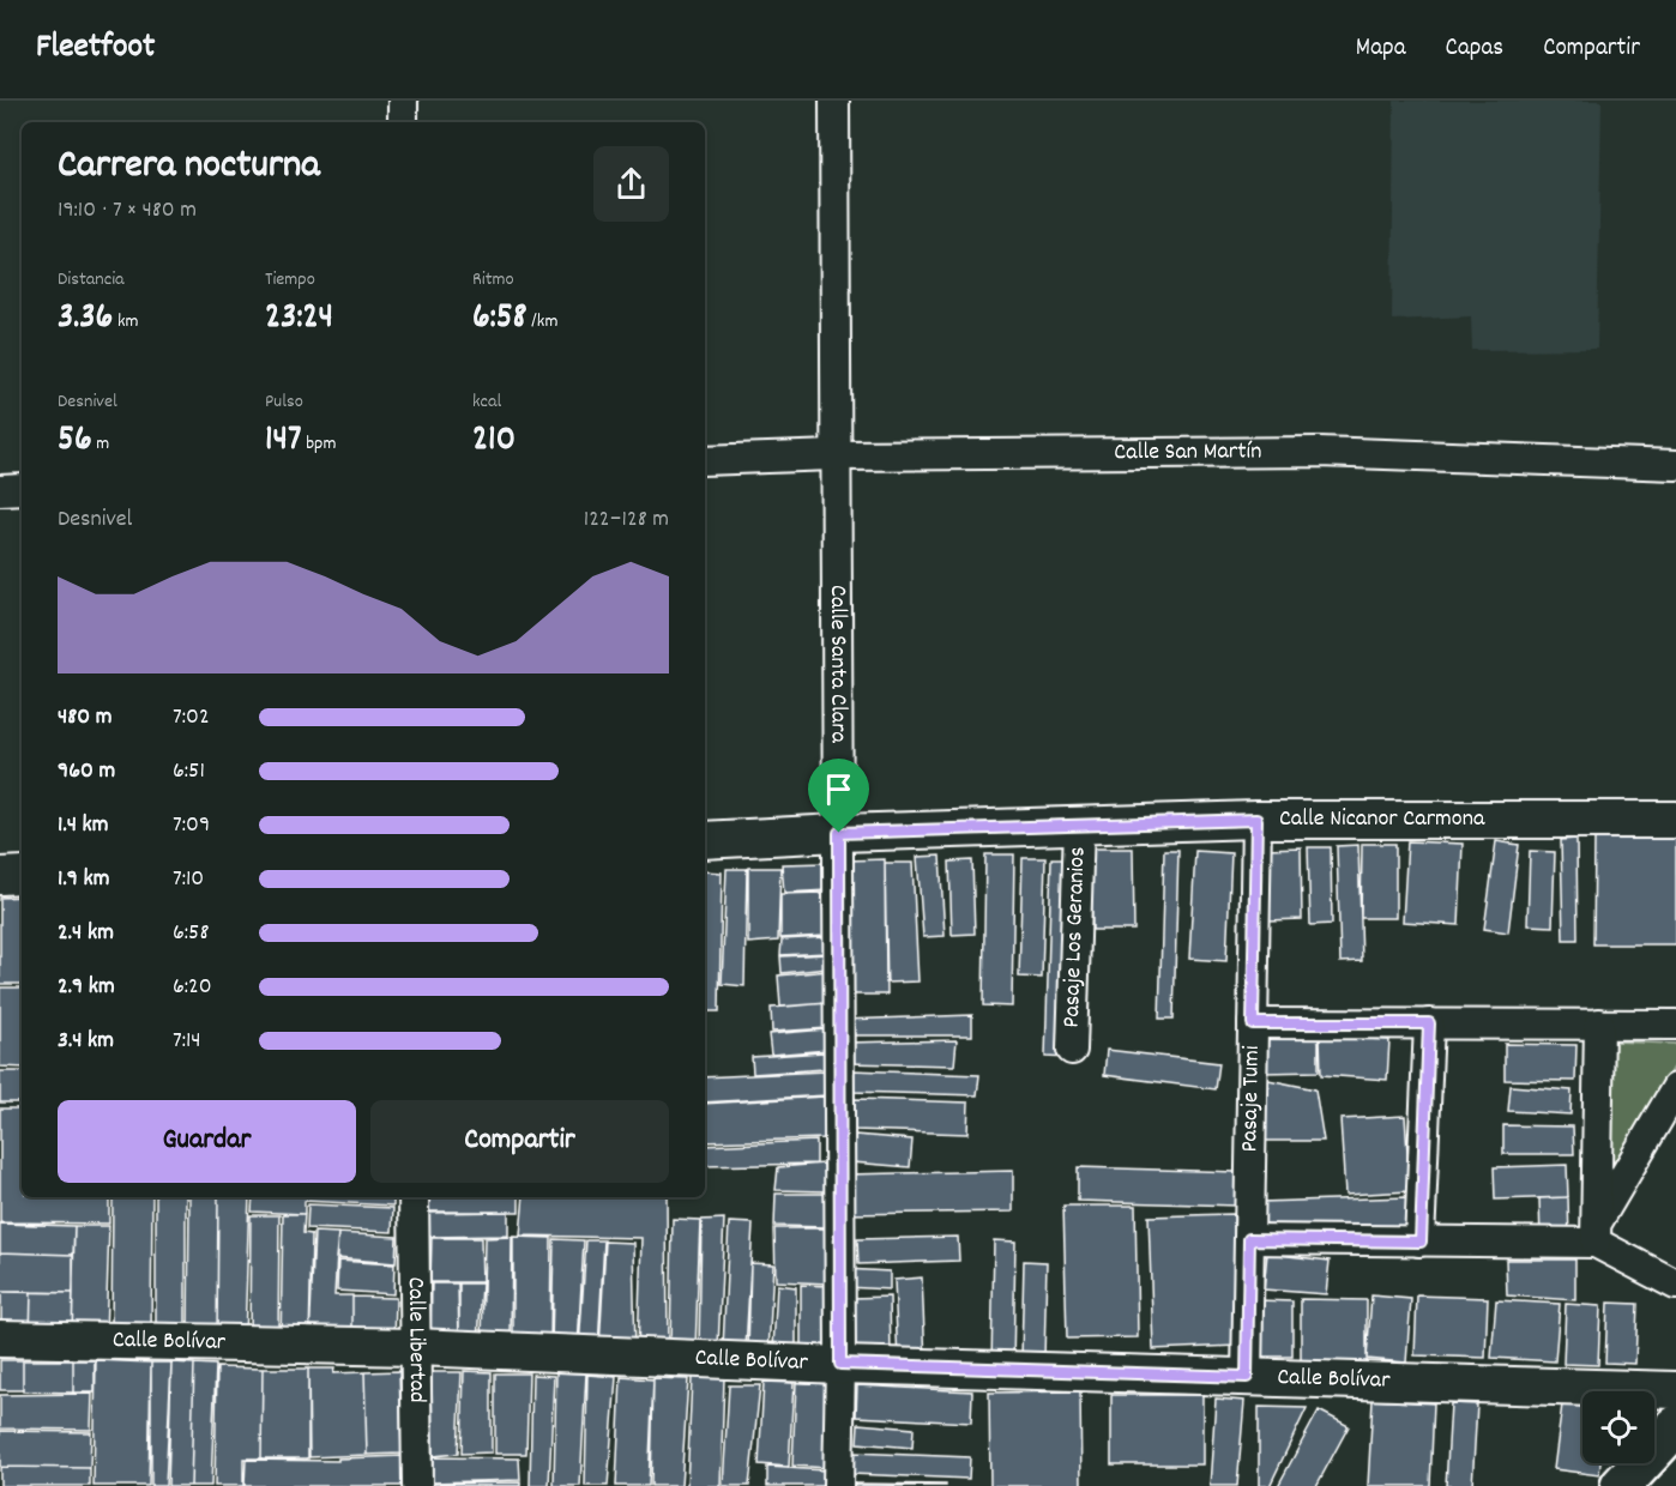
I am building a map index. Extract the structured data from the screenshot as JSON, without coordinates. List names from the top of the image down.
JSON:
{
  "streets": {
    "street": [
      "Calle San Martín",
      "Calle Santa Clara",
      "Calle Nicanor Carmona",
      "Pasaje Los Geranios",
      "Pasaje Tumi",
      "Calle Libertad",
      "Calle Bolívar"
    ]
  },
  "crossings": [
    ["Calle San Martín", "Calle Santa Clara"],
    ["Calle Santa Clara", "Calle Nicanor Carmona"],
    ["Calle Santa Clara", "Calle Bolívar"],
    ["Calle Nicanor Carmona", "Pasaje Los Geranios"],
    ["Calle Nicanor Carmona", "Pasaje Tumi"],
    ["Pasaje Tumi", "Calle Bolívar"],
    ["Calle Libertad", "Calle Bolívar"]
  ],
  "page": {
    "header": "Fleetfoot",
    "nav": ["Mapa", "Capas", "Compartir"],
    "heading": ["Carrera nocturna", "19:10 · 7 × 480 m"],
    "stats": [
      ["Distancia", "3.36 km"],
      ["Tiempo", "23:24"],
      ["Ritmo", "6:58 /km"],
      ["Desnivel", "56 m"],
      ["Pulso", "147 bpm"],
      ["kcal", "210"]
    ],
    "chart": ["Desnivel", "122–128 m"],
    "list": [
      {
        "name": "480 m",
        "note": "7:02"
      },
      {
        "name": "960 m",
        "note": "6:51"
      },
      {
        "name": "1.4 km",
        "note": "7:09"
      },
      {
        "name": "1.9 km",
        "note": "7:10"
      },
      {
        "name": "2.4 km",
        "note": "6:58"
      },
      {
        "name": "2.9 km",
        "note": "6:20"
      },
      {
        "name": "3.4 km",
        "note": "7:14"
      }
    ],
    "buttons": ["Guardar", "Compartir"]
  }
}
